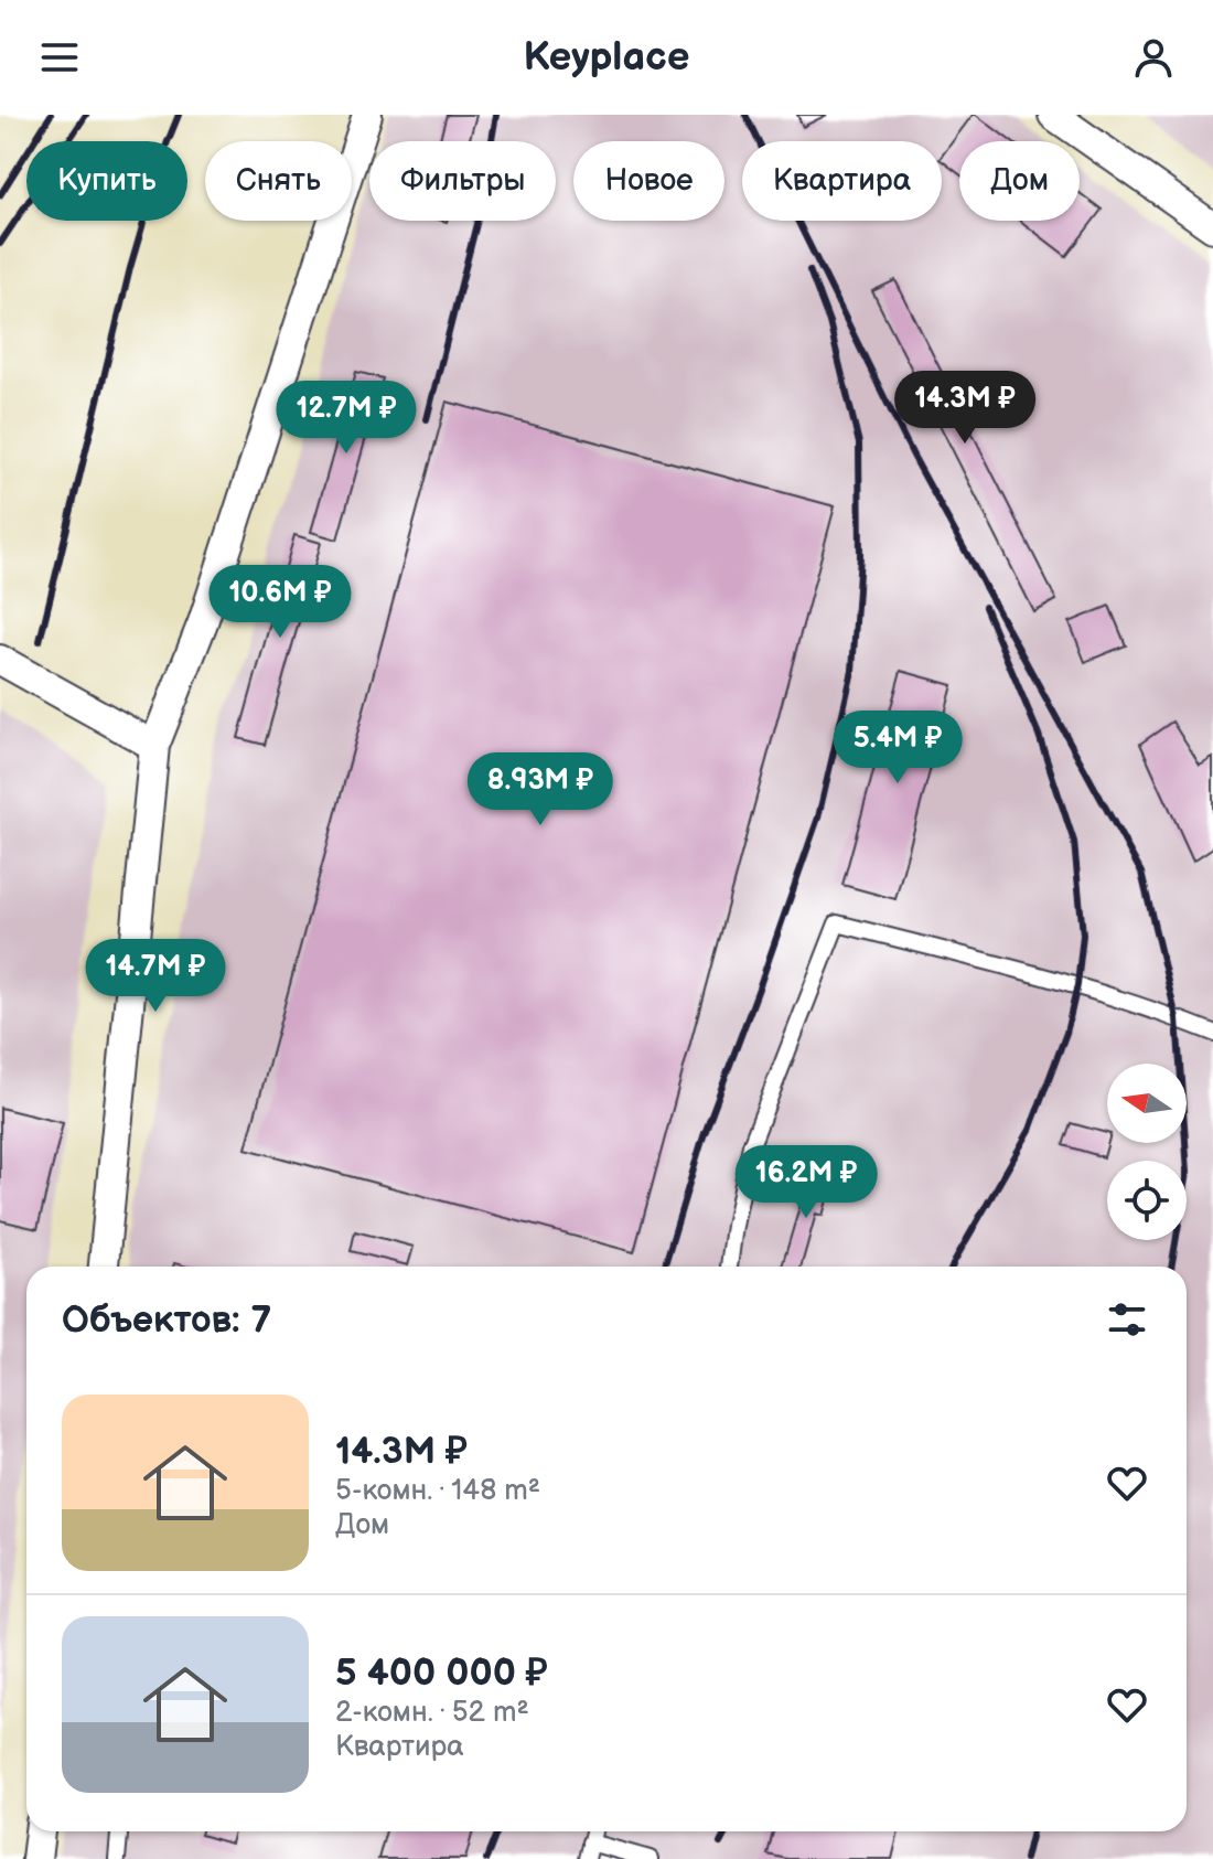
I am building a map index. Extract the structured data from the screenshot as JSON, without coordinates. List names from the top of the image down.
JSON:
{
  "north": "left",
  "page": {
    "header": "Keyplace",
    "chip": [
      "Купить",
      "Снять",
      "Фильтры",
      "Новое",
      "Квартира",
      "Дом"
    ],
    "price": [
      "14.3M ₽",
      "12.7M ₽",
      "10.6M ₽",
      "5.4M ₽",
      "8.93M ₽",
      "14.7M ₽",
      "16.2M ₽"
    ],
    "heading": "Объектов: 7",
    "list": [
      {
        "name": "14.3M ₽",
        "note": "5-комн. · 148 m² · Дом"
      },
      {
        "name": "5 400 000 ₽",
        "note": "2-комн. · 52 m² · Квартира"
      }
    ]
  }
}
